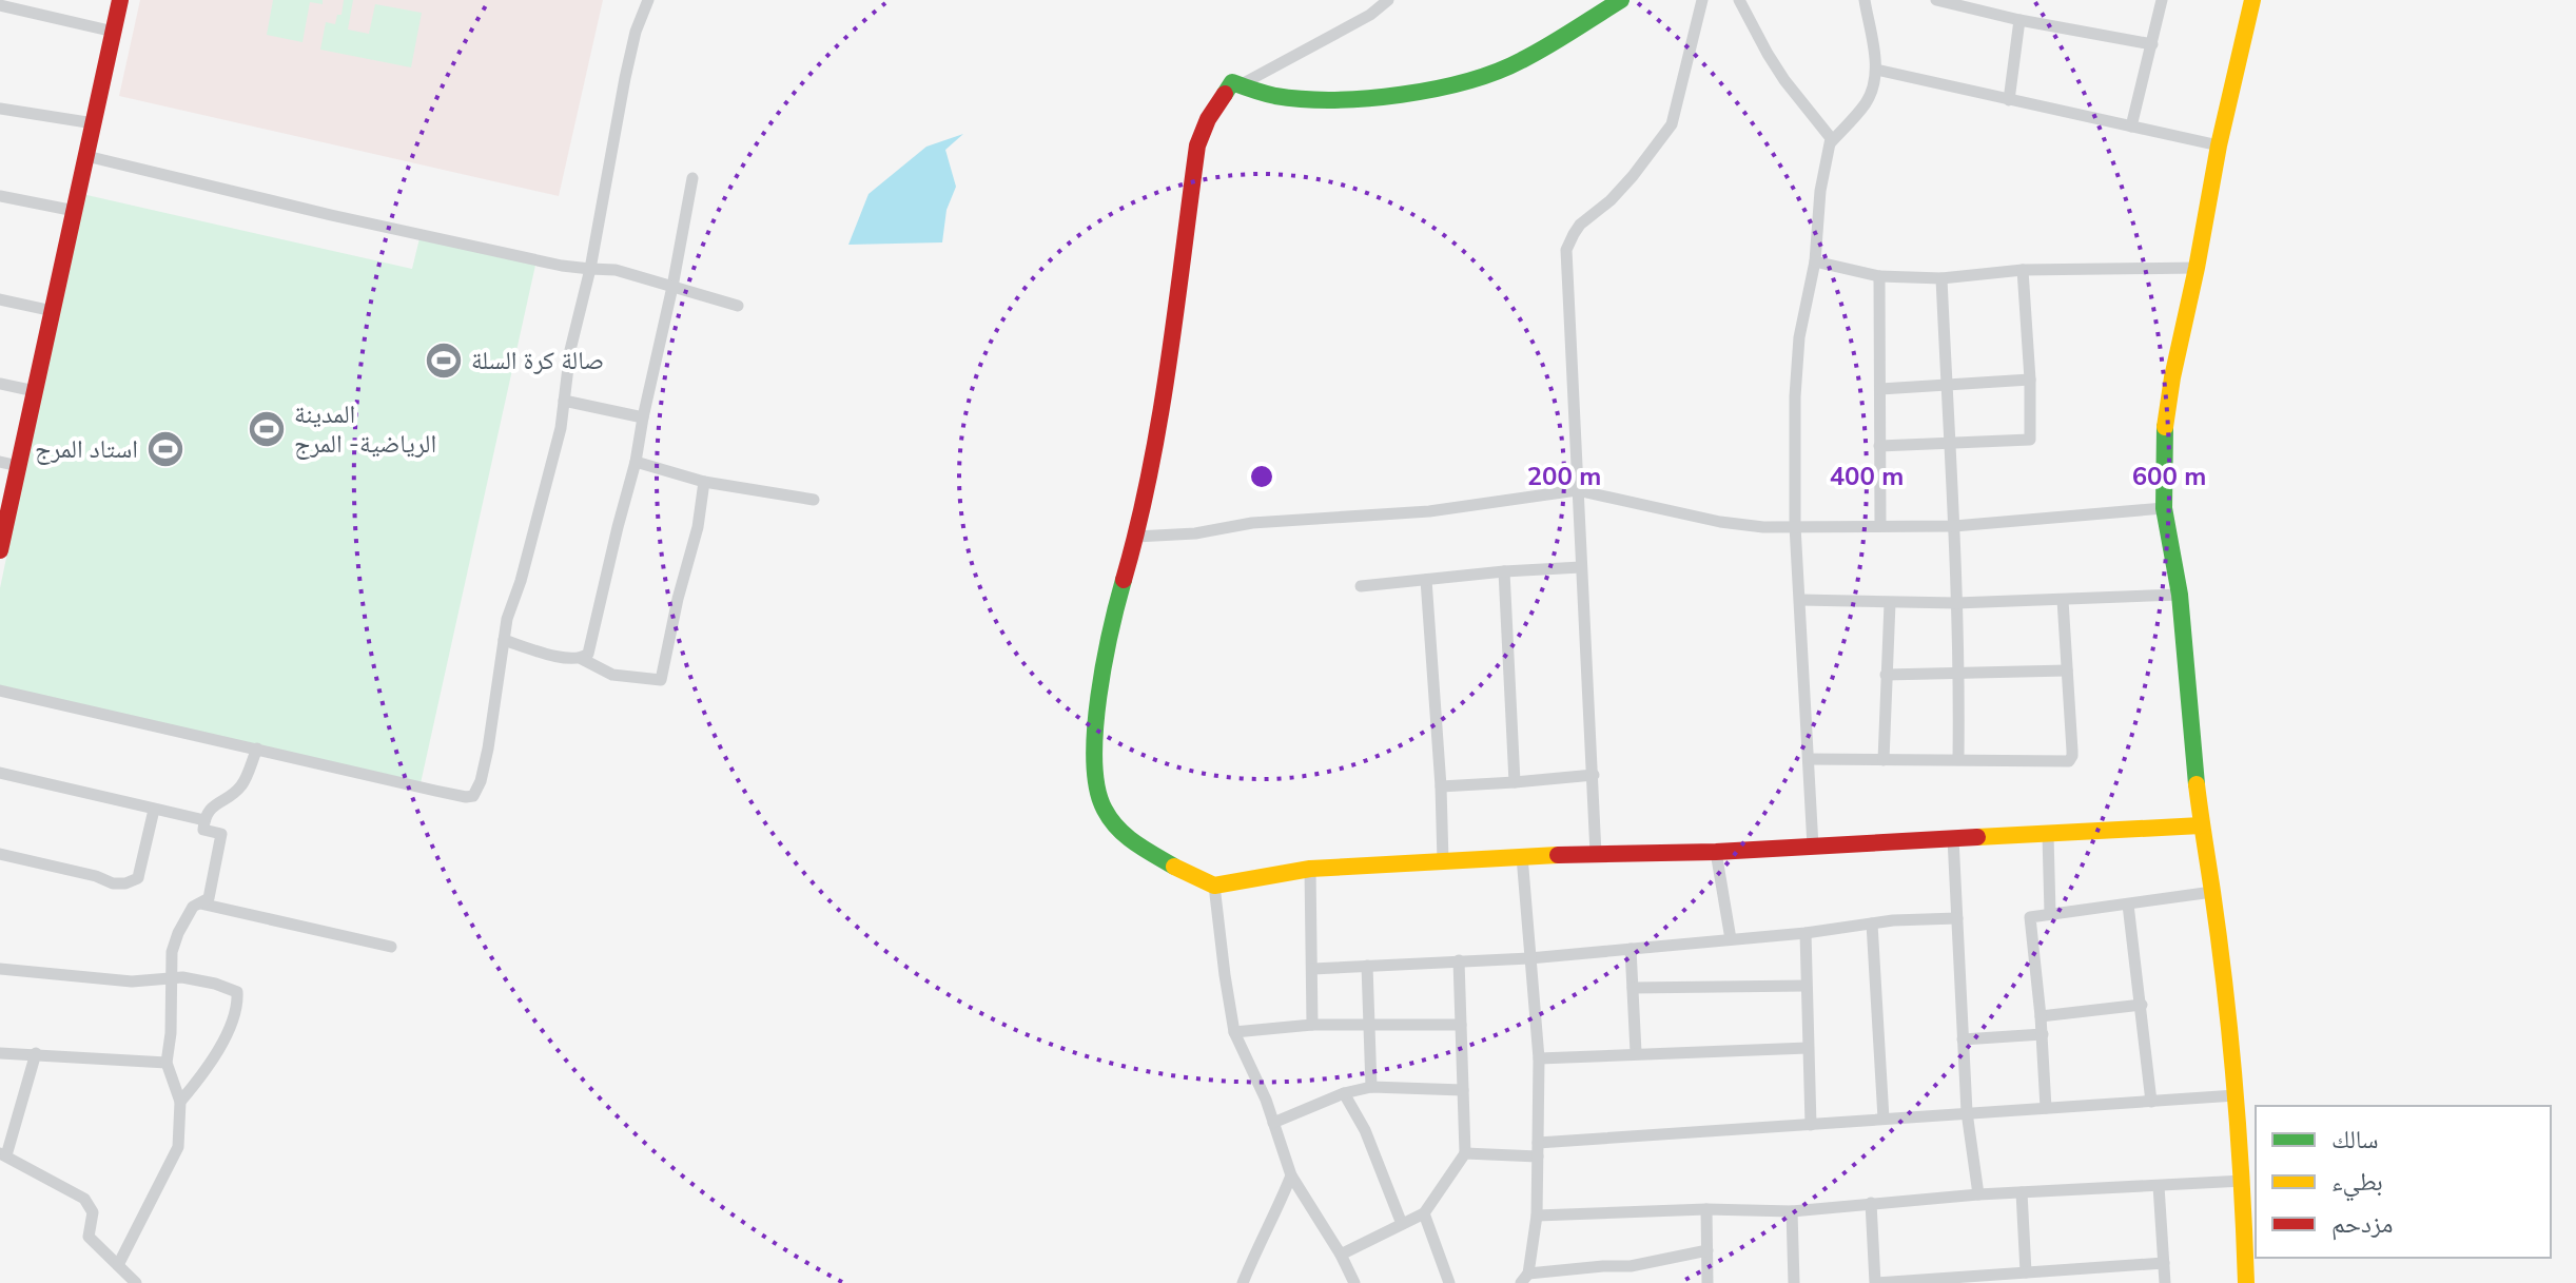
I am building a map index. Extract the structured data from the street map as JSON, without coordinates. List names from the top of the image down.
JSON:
{
  "places": {
    "sports": ["صالة كرة السلة", "المدينة الرياضية- المرج", "استاد المرج"]
  },
  "legend": ["سالك", "بطيء", "مزدحم"],
  "rings": ["200 m", "400 m", "600 m"]
}
